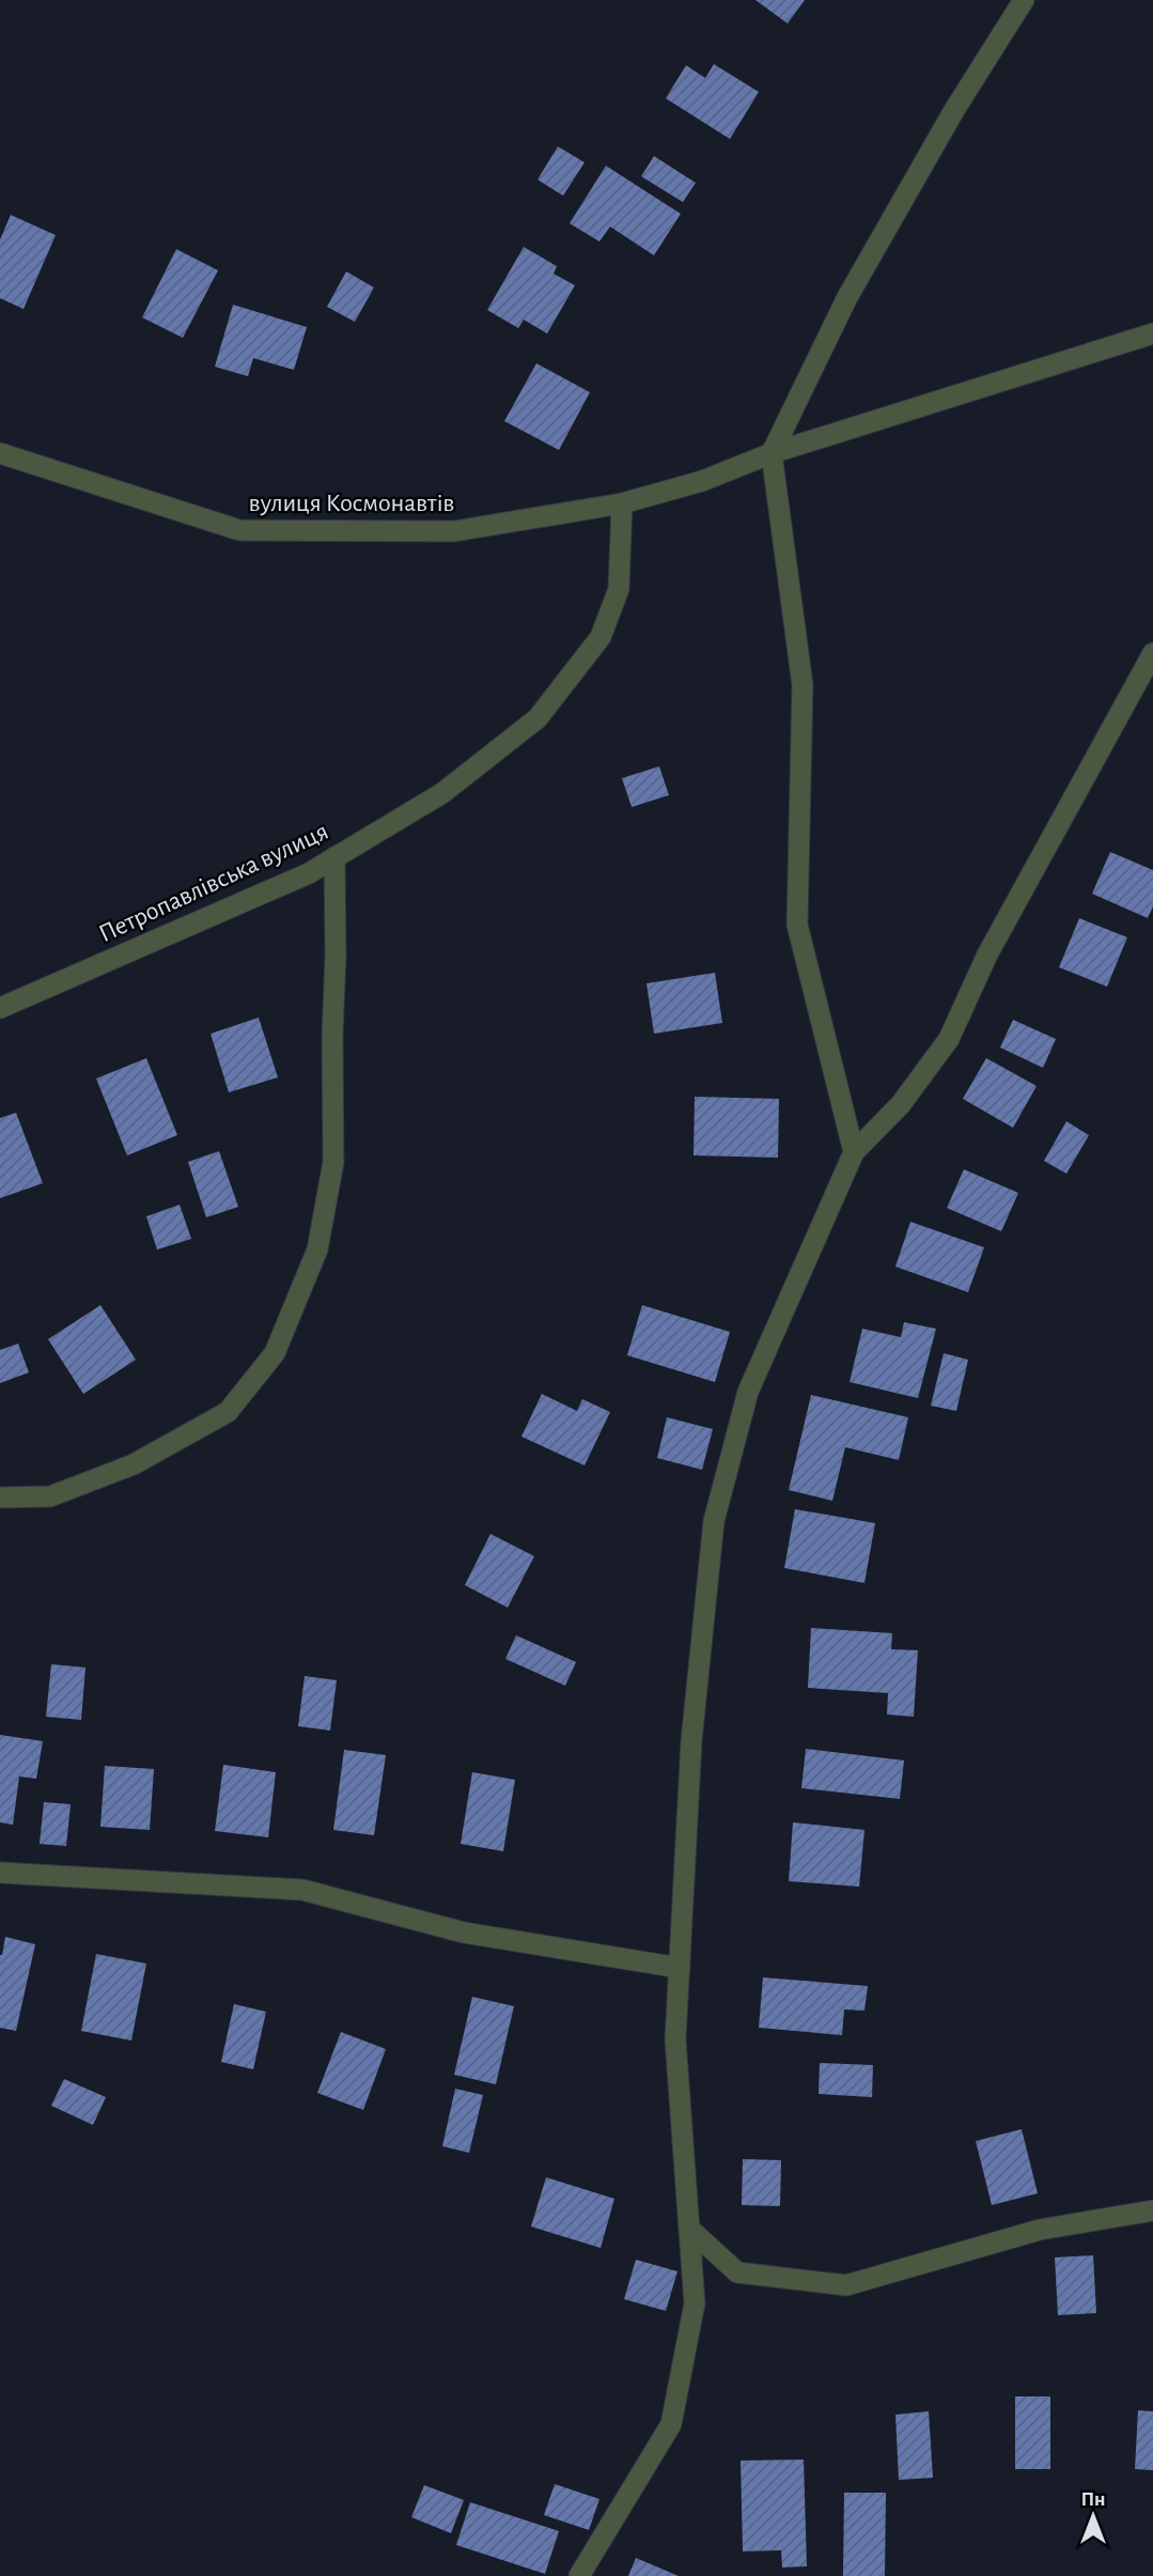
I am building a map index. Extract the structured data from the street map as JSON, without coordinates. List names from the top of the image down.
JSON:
{
  "streets": {
    "street": ["вулиця Космонавтів", "Петропавлівська вулиця"]
  },
  "crossings": [
    ["вулиця Космонавтів", "Петропавлівська вулиця"]
  ],
  "north": "top"
}
